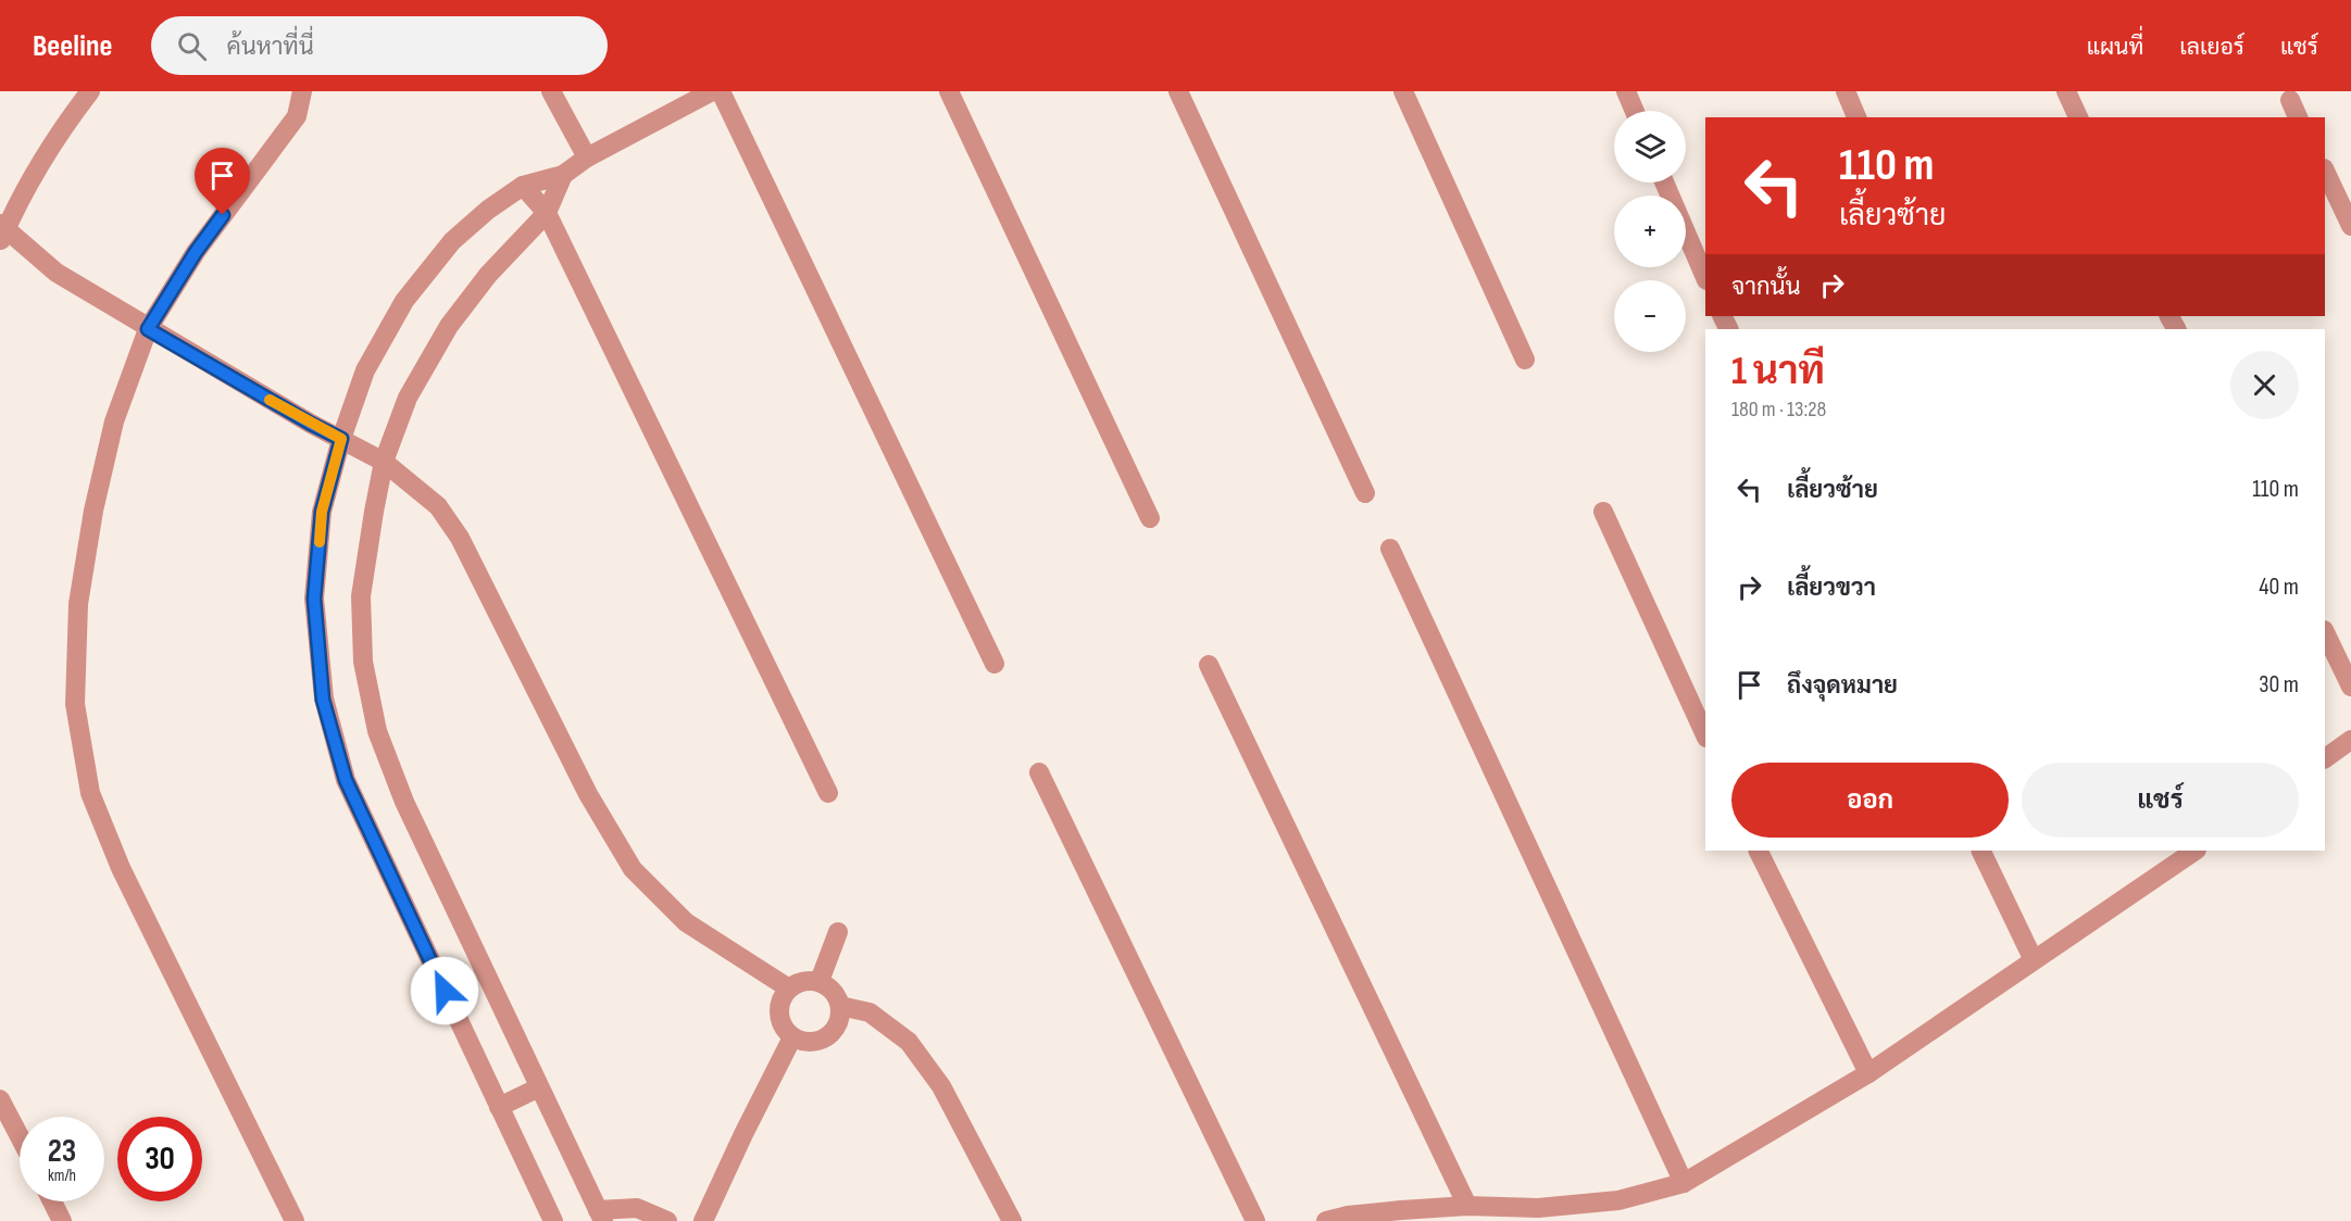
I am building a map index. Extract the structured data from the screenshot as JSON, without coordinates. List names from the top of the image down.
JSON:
{
  "page": {
    "header": "Beeline",
    "search": "ค้นหาที่นี่",
    "nav": ["แผนที่", "เลเยอร์", "แชร์"],
    "map_buttons": ["+", "−"],
    "turn": ["110 m", "เลี้ยวซ้าย"],
    "then": "จากนั้น",
    "heading": ["1 นาที", "180 m · 13:28"],
    "list": [
      {
        "name": "เลี้ยวซ้าย",
        "value": "110 m"
      },
      {
        "name": "เลี้ยวขวา",
        "value": "40 m"
      },
      {
        "name": "ถึงจุดหมาย",
        "value": "30 m"
      }
    ],
    "buttons": ["ออก", "แชร์"],
    "speed": "23 km/h",
    "limit": "30"
  }
}
